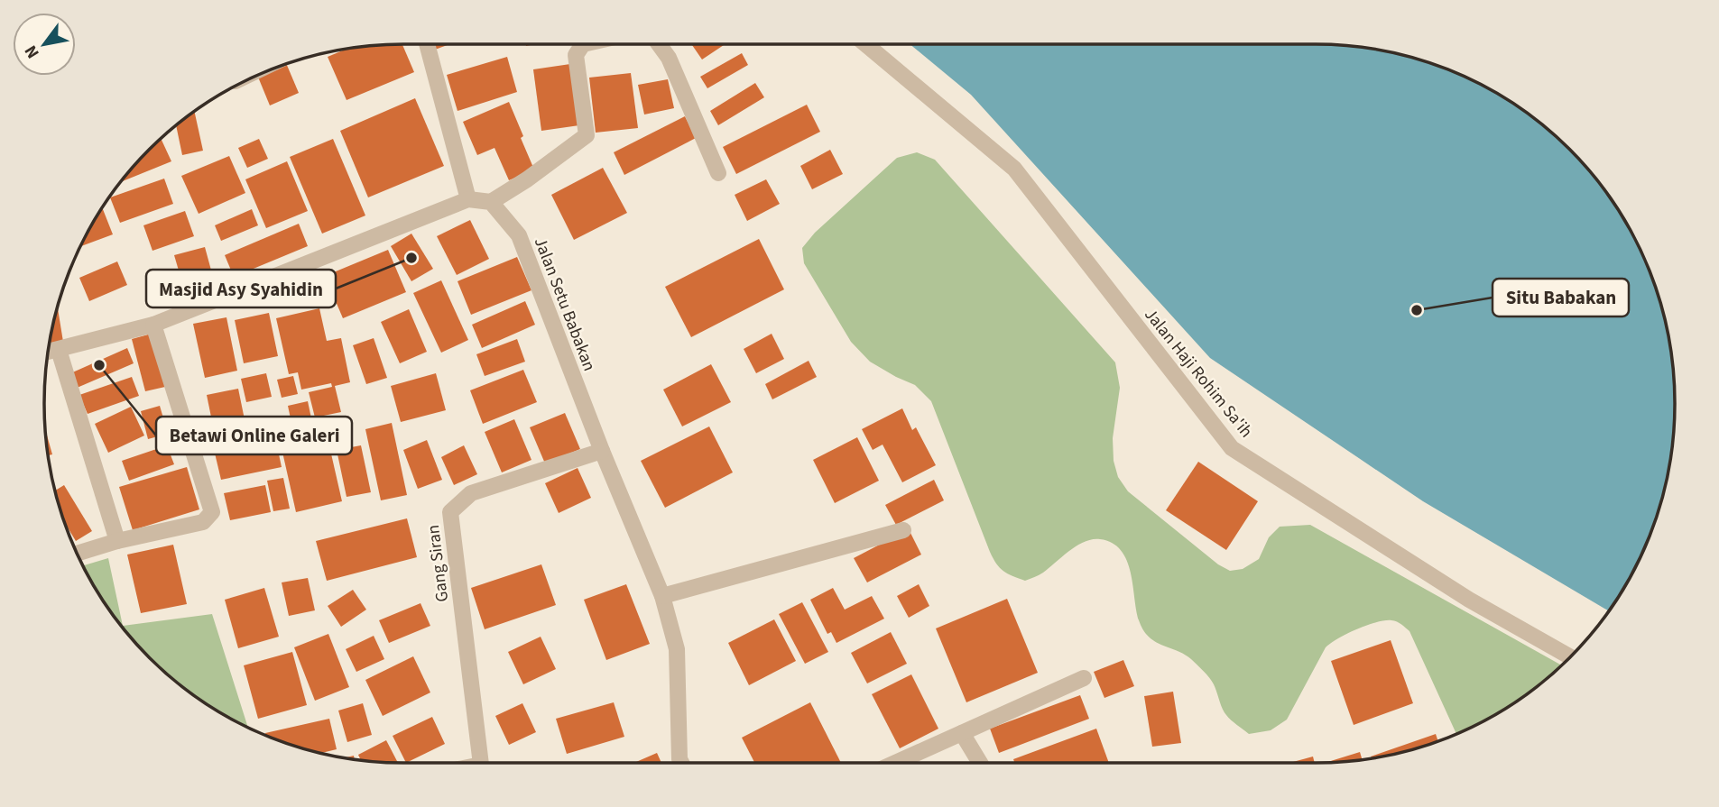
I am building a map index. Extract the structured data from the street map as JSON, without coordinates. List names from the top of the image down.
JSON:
{
  "streets": {
    "street": ["Jalan Setu Babakan", "Jalan Haji Rohim Sa'ih", "Gang Siran"]
  },
  "crossings": [
    ["Jalan Setu Babakan", "Gang Siran"]
  ],
  "places": ["Masjid Asy Syahidin", "Situ Babakan", "Betawi Online Galeri"],
  "north": "bottom left"
}
